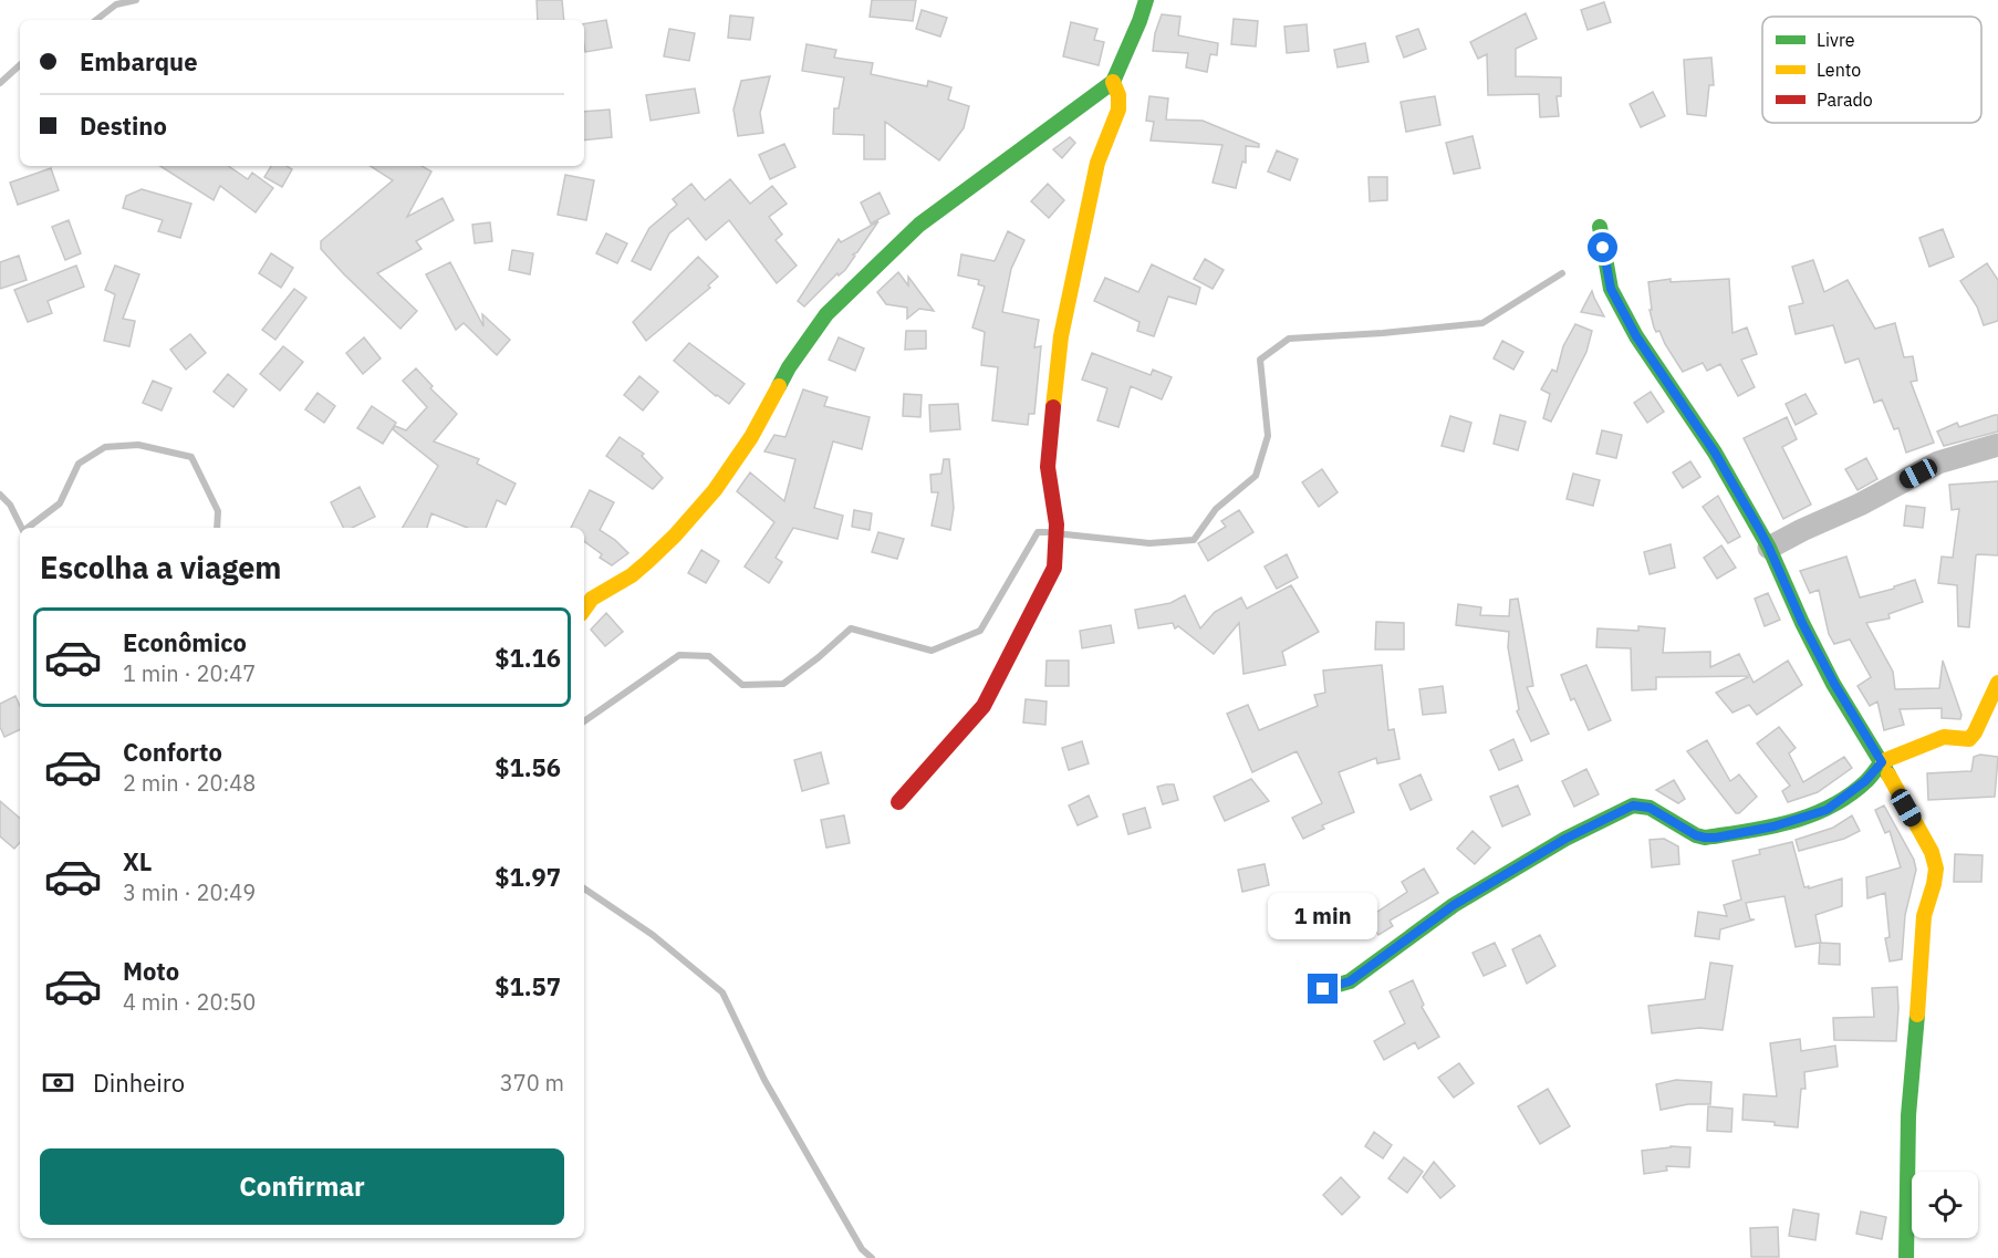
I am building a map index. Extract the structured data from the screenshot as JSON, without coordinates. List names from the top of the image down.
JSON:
{
  "legend": ["Livre", "Lento", "Parado"],
  "page": {
    "banner": ["Embarque", "Destino"],
    "heading": "Escolha a viagem",
    "list": [
      {
        "name": "Econômico",
        "note": "1 min · 20:47",
        "value": "$1.16"
      },
      {
        "name": "Conforto",
        "note": "2 min · 20:48",
        "value": "$1.56"
      },
      {
        "name": "XL",
        "note": "3 min · 20:49",
        "value": "$1.97"
      },
      {
        "name": "Moto",
        "note": "4 min · 20:50",
        "value": "$1.57"
      }
    ],
    "bubble": "1 min",
    "pay": ["Dinheiro", "370 m"],
    "buttons": "Confirmar"
  }
}
